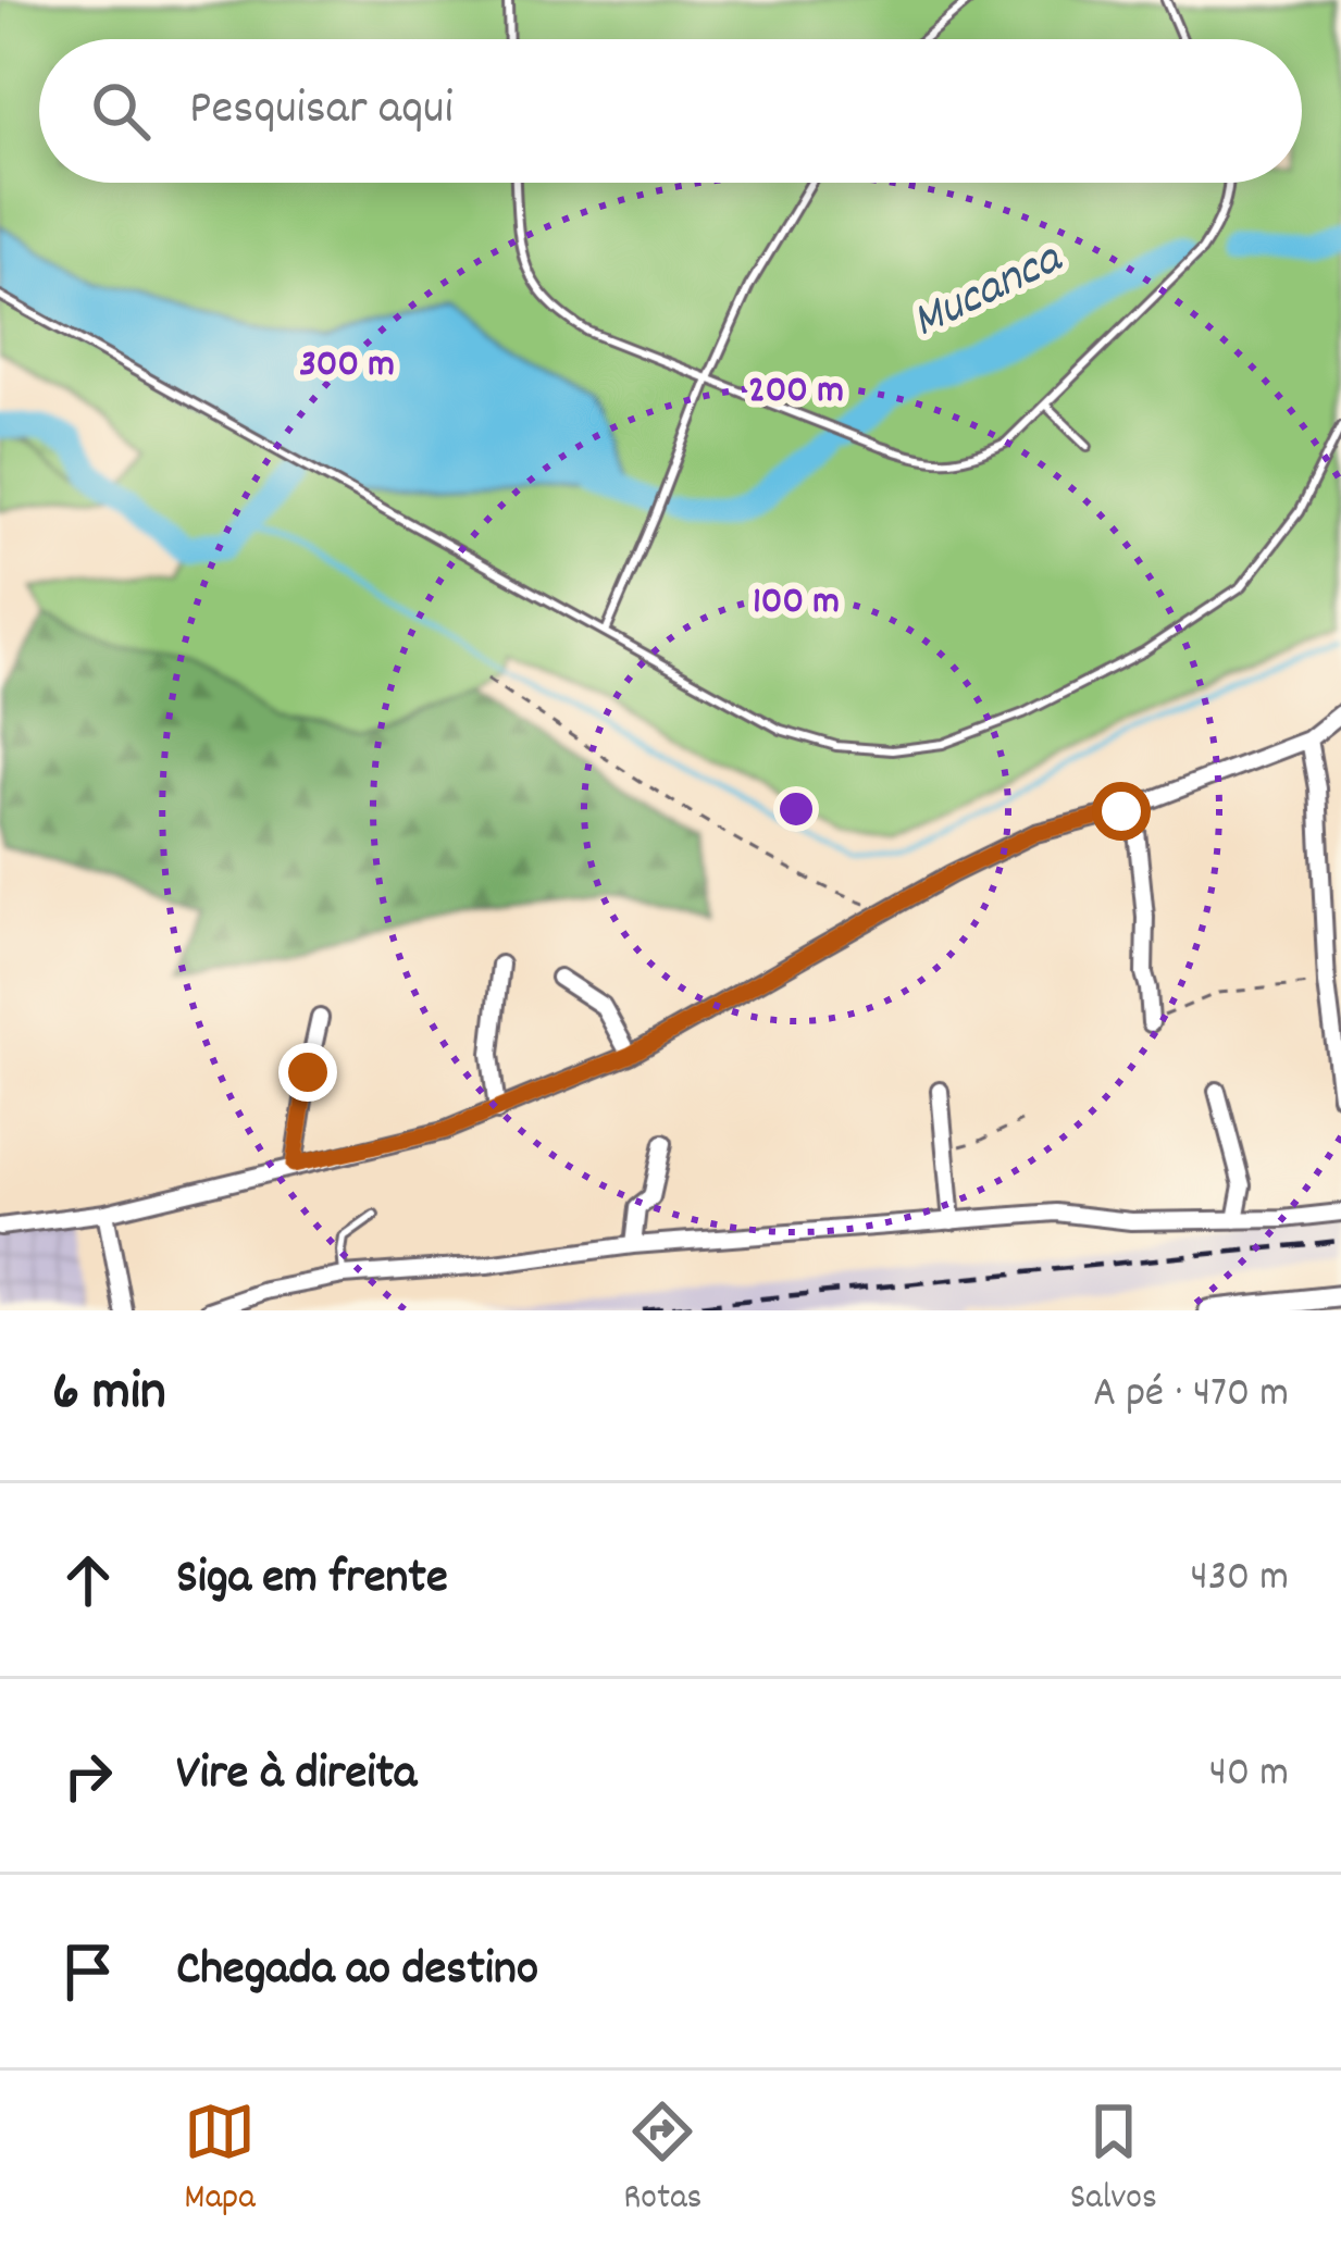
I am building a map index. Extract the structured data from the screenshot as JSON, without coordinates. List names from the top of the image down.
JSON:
{
  "water": ["Mucanca"],
  "page": {
    "search": "Pesquisar aqui",
    "heading": ["6 min", "A pé · 470 m"],
    "list": [
      ["Siga em frente", "430 m"],
      ["Vire à direita", "40 m"],
      "Chegada ao destino"
    ],
    "nav": ["Mapa", "Rotas", "Salvos"]
  },
  "rings": ["300 m", "200 m", "100 m"]
}
